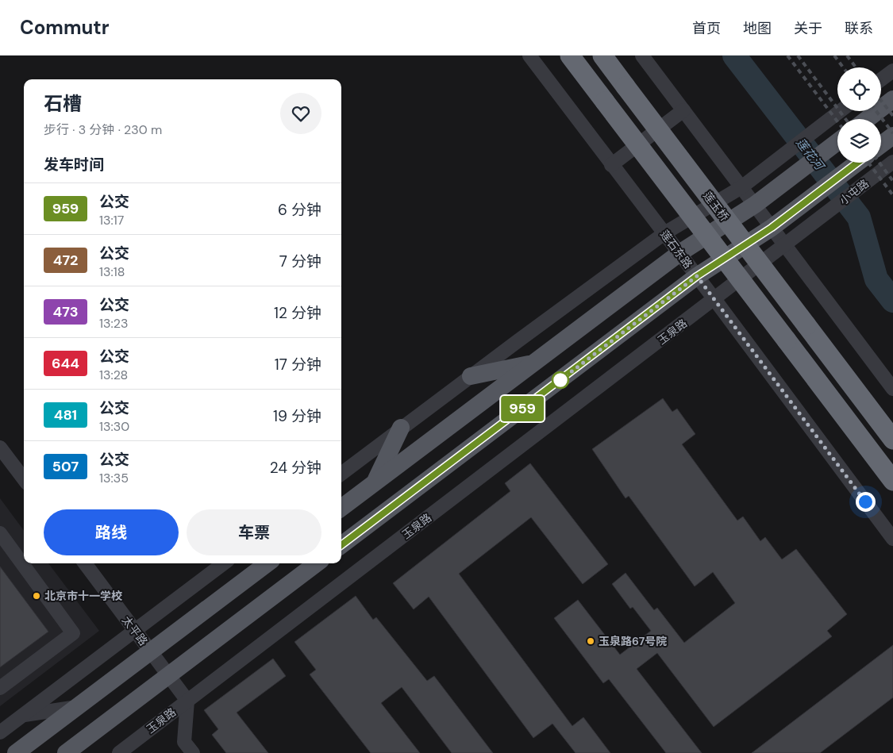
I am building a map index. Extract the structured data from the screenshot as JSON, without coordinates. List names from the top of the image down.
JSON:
{
  "streets": {
    "highway": ["莲玉桥"],
    "main road": ["小屯路"],
    "street": ["莲石东路", "玉泉路", "太平路"]
  },
  "crossings": [
    ["小屯路", "莲石东路"],
    ["小屯路", "玉泉路"],
    ["莲石东路", "玉泉路"],
    ["玉泉路", "太平路"]
  ],
  "water": ["莲花河"],
  "places": ["北京市十一学校", "玉泉路67号院"],
  "lines": ["bus line 959"],
  "page": {
    "header": "Commutr",
    "nav": [
      "首页",
      "地图",
      "关于",
      "联系"
    ],
    "on_map": "959",
    "heading": [
      ["石槽", "步行 · 3 分钟 · 230 m"],
      "发车时间"
    ],
    "list": [
      {
        "mark": "959",
        "name": "公交",
        "note": "13:17",
        "value": "6 分钟"
      },
      {
        "mark": "472",
        "name": "公交",
        "note": "13:18",
        "value": "7 分钟"
      },
      {
        "mark": "473",
        "name": "公交",
        "note": "13:23",
        "value": "12 分钟"
      },
      {
        "mark": "644",
        "name": "公交",
        "note": "13:28",
        "value": "17 分钟"
      },
      {
        "mark": "481",
        "name": "公交",
        "note": "13:30",
        "value": "19 分钟"
      },
      {
        "mark": "507",
        "name": "公交",
        "note": "13:35",
        "value": "24 分钟"
      }
    ],
    "buttons": ["路线", "车票"]
  }
}
